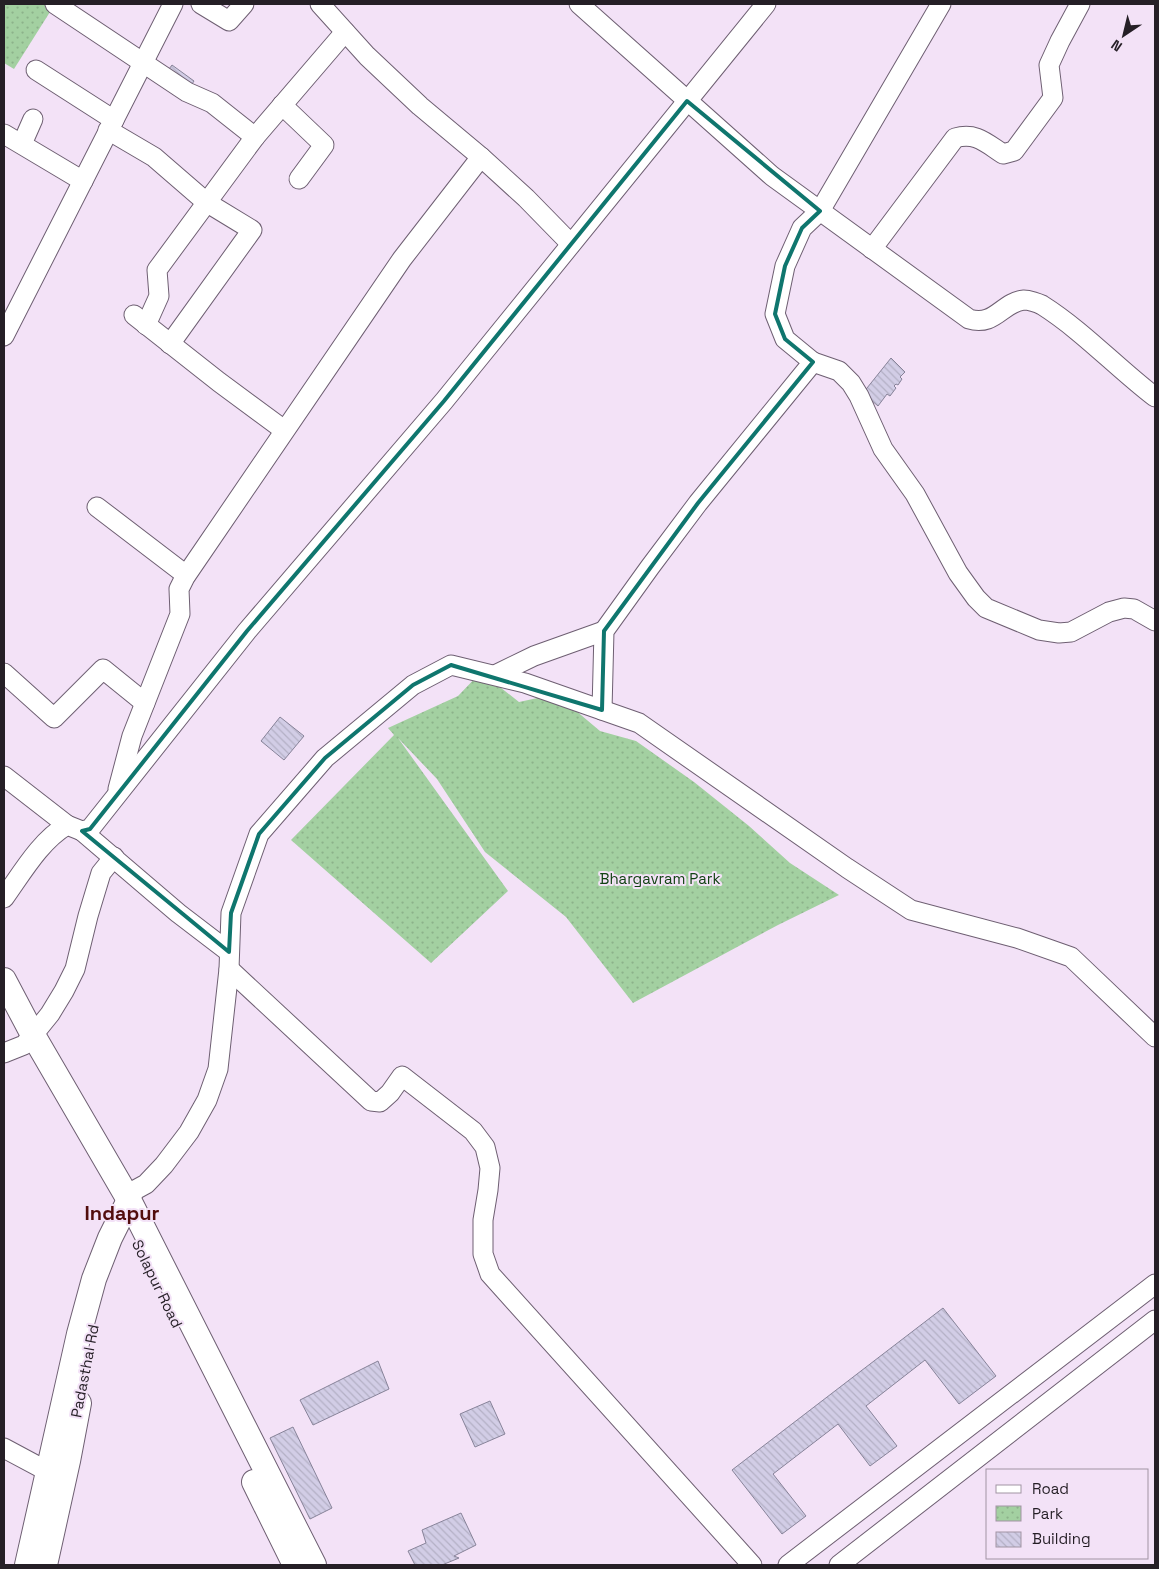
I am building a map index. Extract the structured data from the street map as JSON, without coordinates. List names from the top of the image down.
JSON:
{
  "streets": {
    "main road": ["Solapur Road", "Padasthal Rd"]
  },
  "crossings": [
    ["Solapur Road", "Padasthal Rd"]
  ],
  "districts": ["Indapur"],
  "parks": ["Bhargavram Park"],
  "legend": ["Road", "Park", "Building"],
  "north": "bottom left"
}
